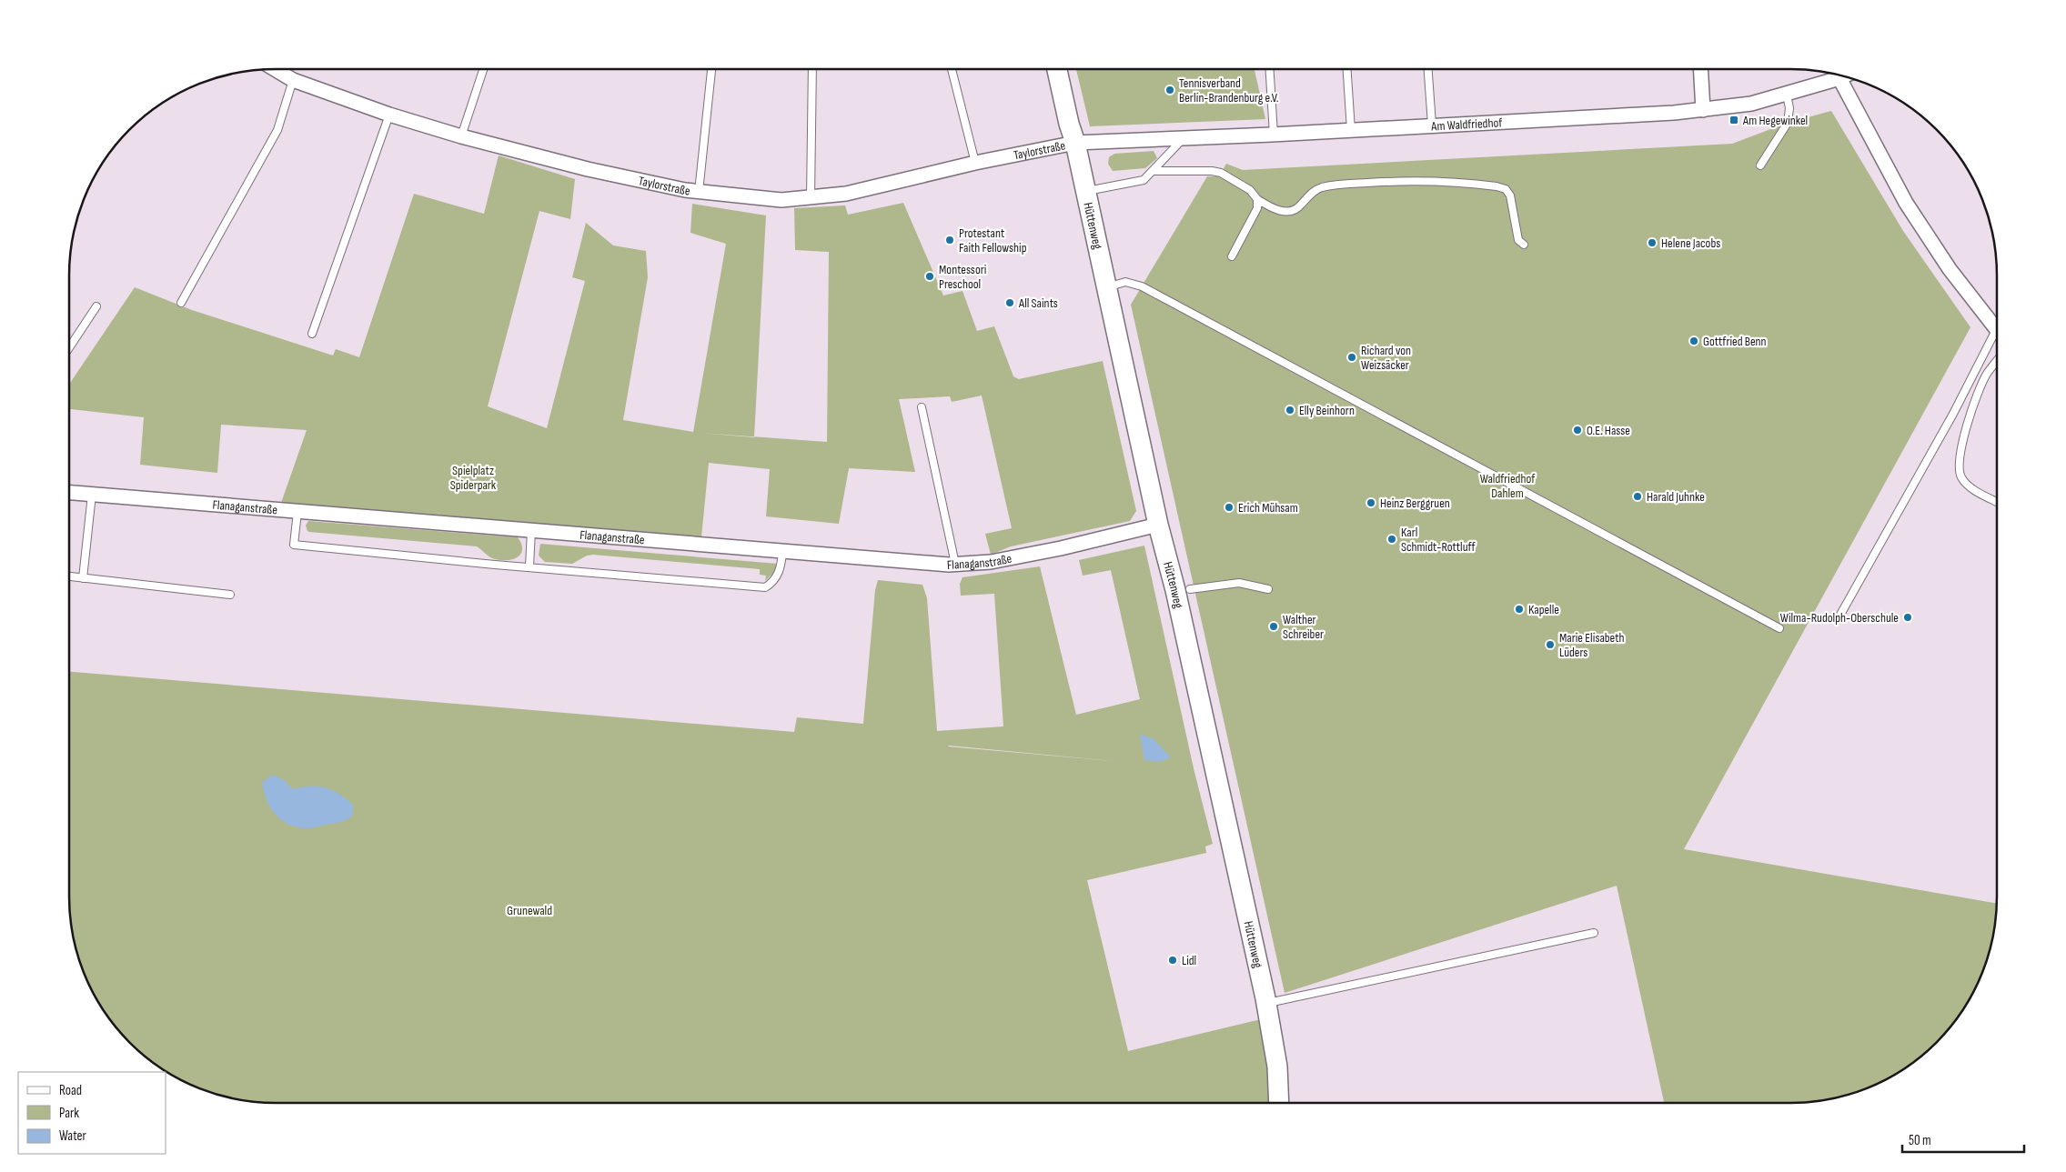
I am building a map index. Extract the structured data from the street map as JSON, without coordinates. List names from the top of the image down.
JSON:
{
  "streets": {
    "main road": ["Hüttenweg"],
    "street": ["Am Waldfriedhof", "Taylorstraße", "Flanaganstraße"]
  },
  "crossings": [
    ["Am Waldfriedhof", "Taylorstraße"],
    ["Am Waldfriedhof", "Hüttenweg"],
    ["Taylorstraße", "Hüttenweg"],
    ["Hüttenweg", "Flanaganstraße"]
  ],
  "parks": ["Spielplatz Spiderpark", "Waldfriedhof Dahlem", "Grunewald"],
  "places": {
    "other": [
      "Tennisverband Berlin-Brandenburg e.V.",
      "Protestant Faith Fellowship",
      "Helene Jacobs",
      "Montessori Preschool",
      "All Saints",
      "Gottfried Benn",
      "Richard von Weizsäcker",
      "Elly Beinhorn",
      "O.E. Hasse",
      "Harald Juhnke",
      "Heinz Berggruen",
      "Erich Mühsam",
      "Karl Schmidt-Rottluff",
      "Kapelle",
      "Wilma-Rudolph-Oberschule",
      "Walther Schreiber",
      "Marie Elisabeth Lüders",
      "Lidl"
    ],
    "transit": ["Am Hegewinkel"]
  },
  "legend": ["Road", "Park", "Water"],
  "scale_bar": "50 m"
}
